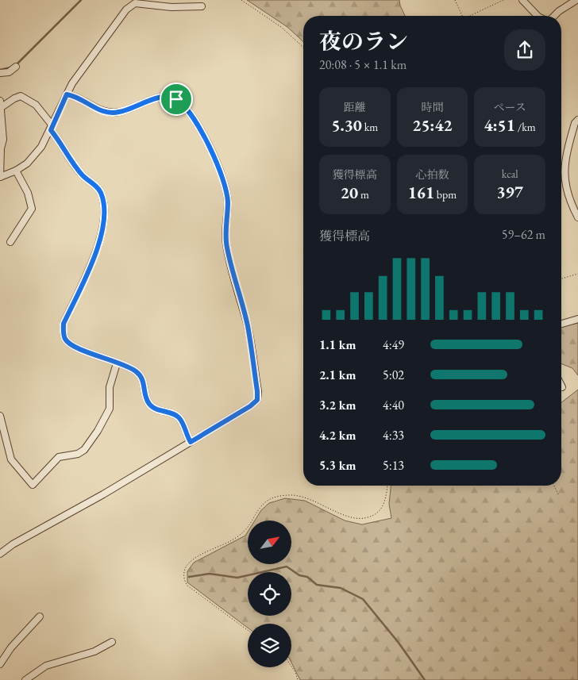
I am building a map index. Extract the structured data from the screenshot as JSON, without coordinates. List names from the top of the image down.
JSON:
{
  "north": "top right",
  "page": {
    "heading": ["夜のラン", "20:08 · 5 × 1.1 km"],
    "stats": [
      ["距離", "5.30 km"],
      ["時間", "25:42"],
      ["ペース", "4:51 /km"],
      ["獲得標高", "20 m"],
      ["心拍数", "161 bpm"],
      ["kcal", "397"]
    ],
    "chart": ["獲得標高", "59–62 m"],
    "list": [
      {
        "name": "1.1 km",
        "note": "4:49"
      },
      {
        "name": "2.1 km",
        "note": "5:02"
      },
      {
        "name": "3.2 km",
        "note": "4:40"
      },
      {
        "name": "4.2 km",
        "note": "4:33"
      },
      {
        "name": "5.3 km",
        "note": "5:13"
      }
    ]
  }
}
